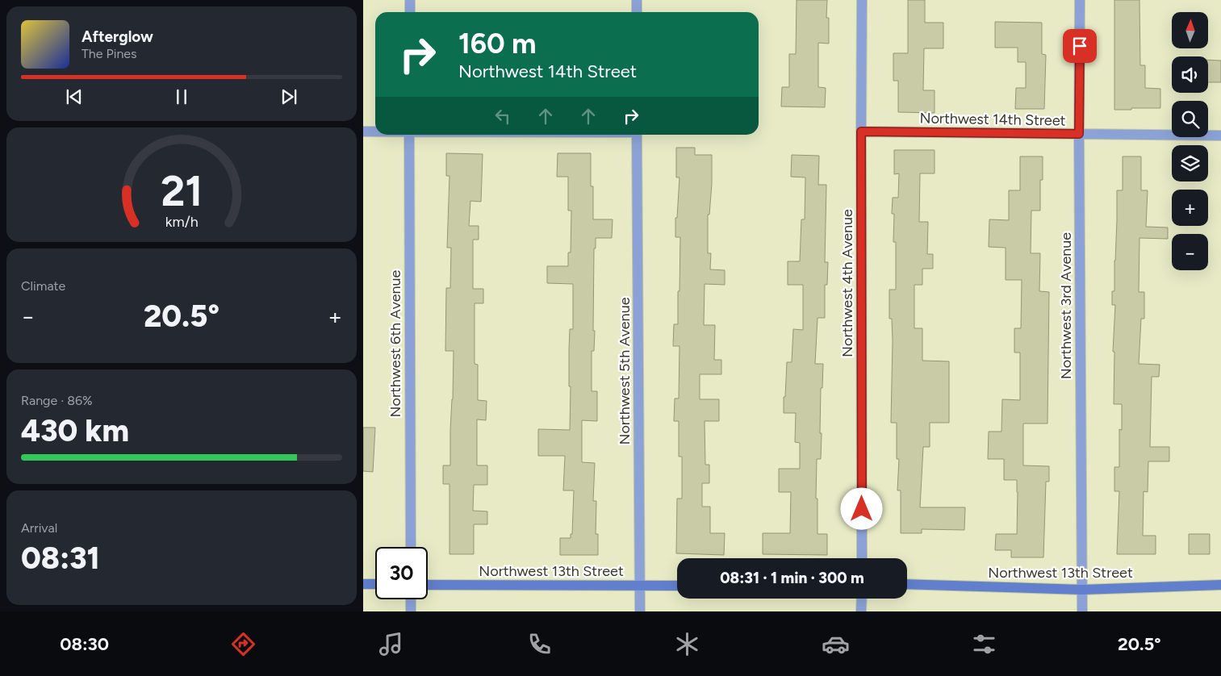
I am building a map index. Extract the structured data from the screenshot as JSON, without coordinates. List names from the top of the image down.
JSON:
{
  "streets": {
    "street": [
      "Northwest 14th Street",
      "Northwest 4th Avenue",
      "Northwest 3rd Avenue",
      "Northwest 6th Avenue",
      "Northwest 5th Avenue",
      "Northwest 13th Street"
    ]
  },
  "crossings": [
    ["Northwest 14th Street", "Northwest 4th Avenue"],
    ["Northwest 14th Street", "Northwest 3rd Avenue"],
    ["Northwest 3rd Avenue", "Northwest 13th Street"],
    ["Northwest 5th Avenue", "Northwest 13th Street"]
  ],
  "north": "top",
  "page": {
    "map_buttons": ["+", "−"],
    "turn": ["160 m", "Northwest 14th Street"],
    "song": ["Afterglow", "The Pines"],
    "tile": [
      "Climate",
      ["Range · 86%", "430 km"],
      ["Arrival", "08:31"]
    ],
    "heat": ["−", "20.5°", "+"],
    "limit": "30",
    "trip": "08:31 · 1 min · 300 m",
    "tabs": ["08:30", "20.5°"],
    "gauge": ["21", "km/h"]
  }
}
